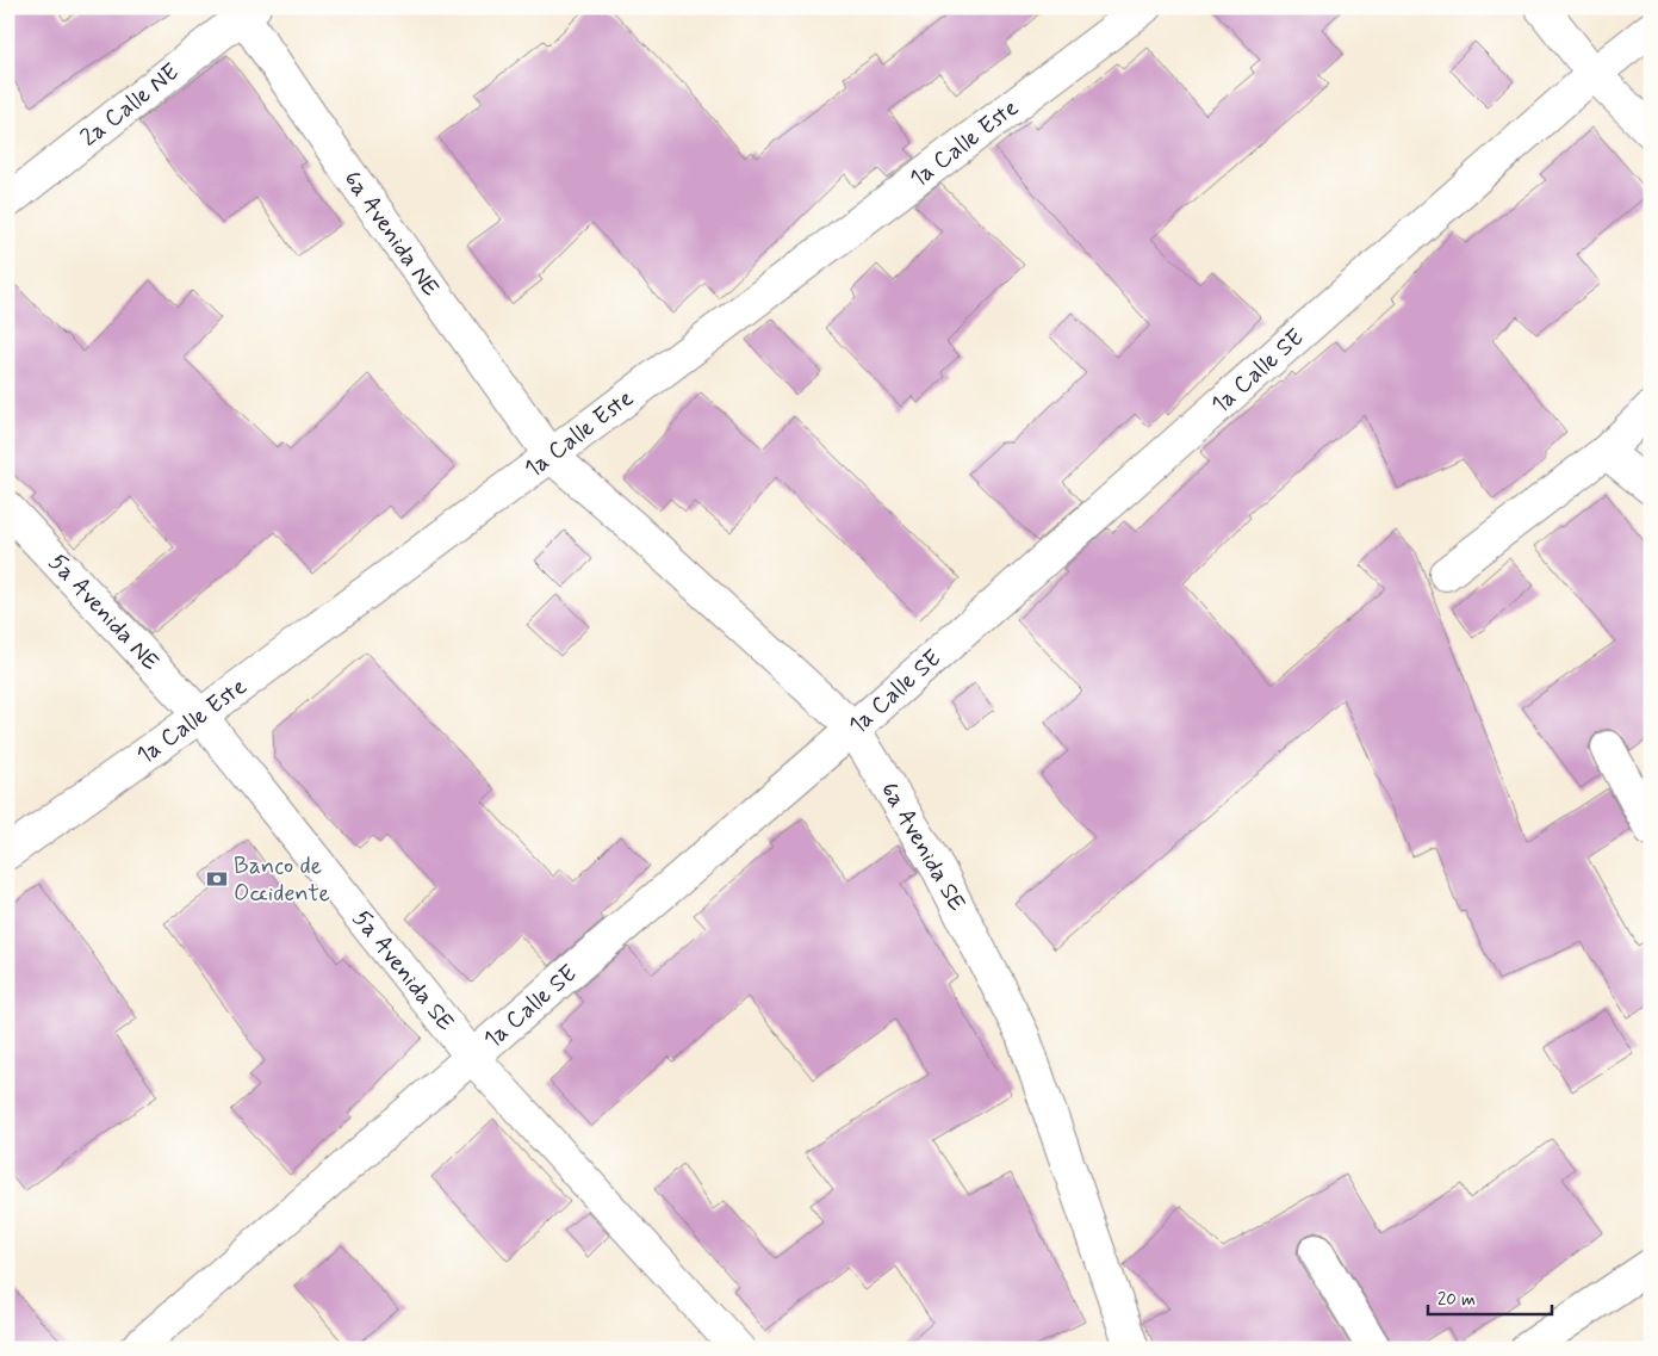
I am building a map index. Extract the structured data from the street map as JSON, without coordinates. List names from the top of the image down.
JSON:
{
  "streets": {
    "street": [
      "2a Calle NE",
      "1a Calle Este",
      "6a Avenida NE",
      "1a Calle SE",
      "5a Avenida NE",
      "6a Avenida SE",
      "5a Avenida SE"
    ]
  },
  "crossings": [
    ["2a Calle NE", "6a Avenida NE"],
    ["1a Calle Este", "6a Avenida NE"],
    ["1a Calle Este", "5a Avenida NE"],
    ["1a Calle Este", "6a Avenida SE"],
    ["1a Calle Este", "5a Avenida SE"],
    ["6a Avenida NE", "6a Avenida SE"],
    ["1a Calle SE", "6a Avenida SE"],
    ["1a Calle SE", "5a Avenida SE"],
    ["5a Avenida NE", "5a Avenida SE"]
  ],
  "places": {
    "bank": ["Banco de Occidente"]
  },
  "scale_bar": "20 m"
}
